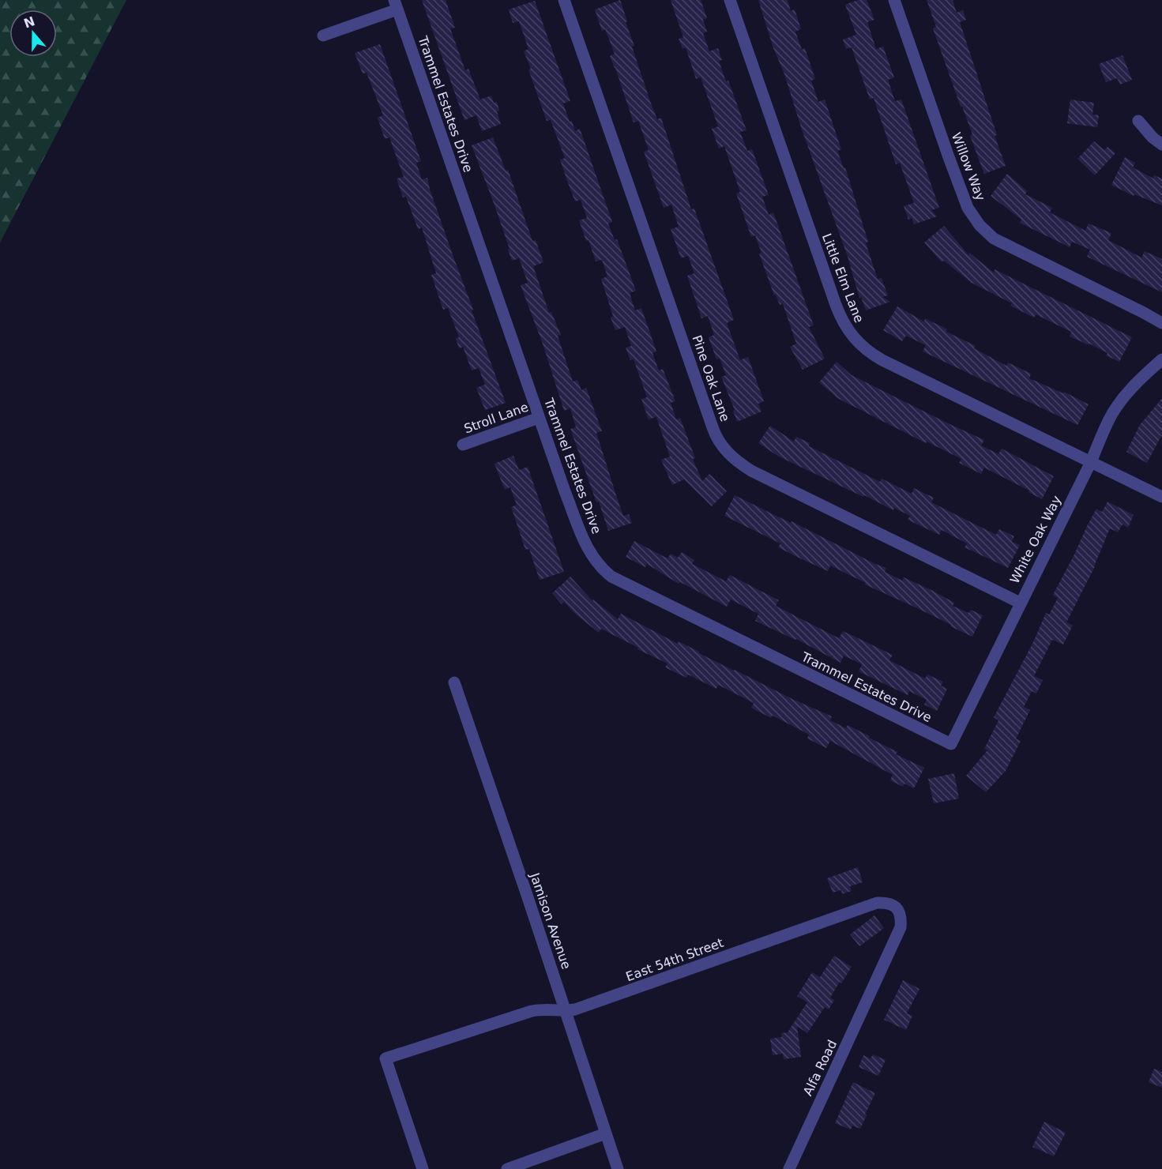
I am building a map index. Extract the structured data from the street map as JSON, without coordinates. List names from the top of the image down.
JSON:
{
  "streets": {
    "street": [
      "Trammel Estates Drive",
      "Willow Way",
      "Little Elm Lane",
      "Pine Oak Lane",
      "Stroll Lane",
      "White Oak Way",
      "Jamison Avenue",
      "East 54th Street",
      "Alfa Road"
    ]
  },
  "crossings": [
    ["Trammel Estates Drive", "Stroll Lane"],
    ["Trammel Estates Drive", "White Oak Way"],
    ["Little Elm Lane", "White Oak Way"],
    ["Pine Oak Lane", "White Oak Way"],
    ["Jamison Avenue", "East 54th Street"],
    ["East 54th Street", "Alfa Road"]
  ],
  "north": "top"
}
